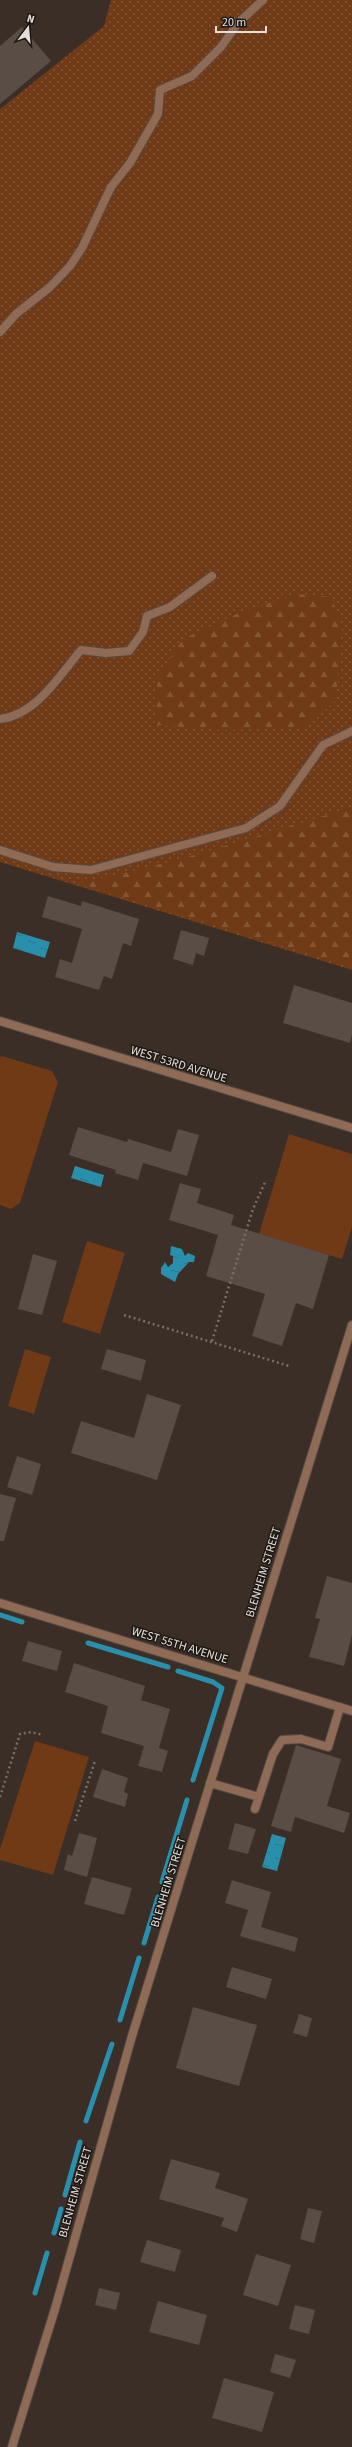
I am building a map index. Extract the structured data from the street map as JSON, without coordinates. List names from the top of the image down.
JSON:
{
  "streets": {
    "street": ["WEST 53RD AVENUE", "BLENHEIM STREET", "WEST 55TH AVENUE"]
  },
  "crossings": [
    ["BLENHEIM STREET", "WEST 55TH AVENUE"]
  ],
  "scale_bar": "20 m",
  "north": "top"
}
